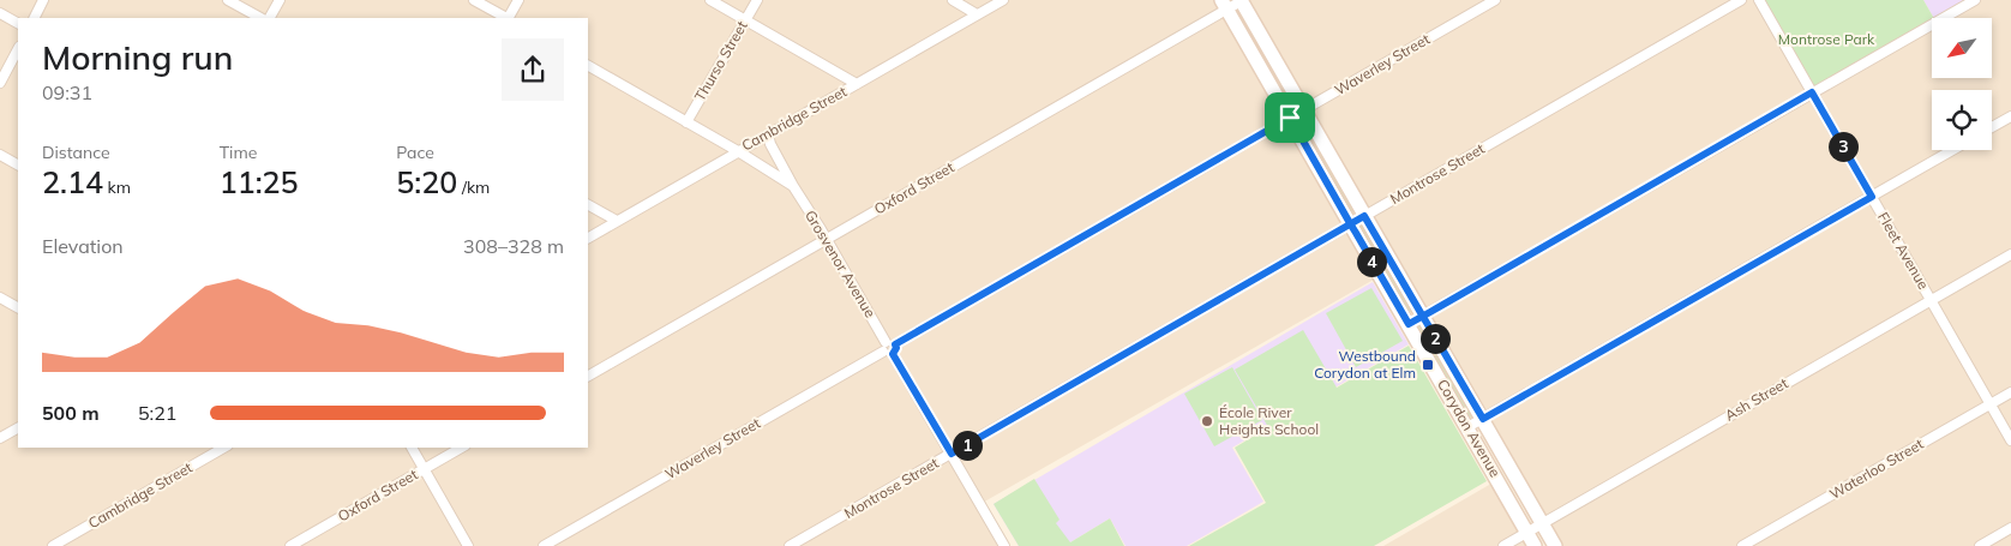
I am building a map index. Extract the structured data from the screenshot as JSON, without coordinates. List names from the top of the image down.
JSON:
{
  "streets": {
    "main road": ["Corydon Avenue"],
    "street": [
      "Thurso Street",
      "Waverley Street",
      "Cambridge Street",
      "Montrose Street",
      "Oxford Street",
      "Fleet Avenue",
      "Grosvenor Avenue",
      "Ash Street",
      "Waterloo Street"
    ]
  },
  "crossings": [
    ["Thurso Street", "Grosvenor Avenue"],
    ["Waverley Street", "Grosvenor Avenue"],
    ["Waverley Street", "Corydon Avenue"],
    ["Cambridge Street", "Grosvenor Avenue"],
    ["Montrose Street", "Grosvenor Avenue"],
    ["Montrose Street", "Corydon Avenue"],
    ["Oxford Street", "Grosvenor Avenue"],
    ["Oxford Street", "Corydon Avenue"],
    ["Fleet Avenue", "Ash Street"],
    ["Fleet Avenue", "Waterloo Street"],
    ["Ash Street", "Corydon Avenue"]
  ],
  "parks": ["Montrose Park"],
  "places": {
    "transit": ["Westbound Corydon at Elm"],
    "other": ["École River Heights School"]
  },
  "north": "bottom left",
  "page": {
    "heading": ["Morning run", "09:31"],
    "stats": [
      ["Distance", "2.14 km"],
      ["Time", "11:25"],
      ["Pace", "5:20 /km"]
    ],
    "pins": [
      "3",
      "4",
      "2",
      "1"
    ],
    "chart": ["Elevation", "308–328 m"],
    "list": [
      {
        "name": "500 m",
        "note": "5:21"
      }
    ]
  }
}
